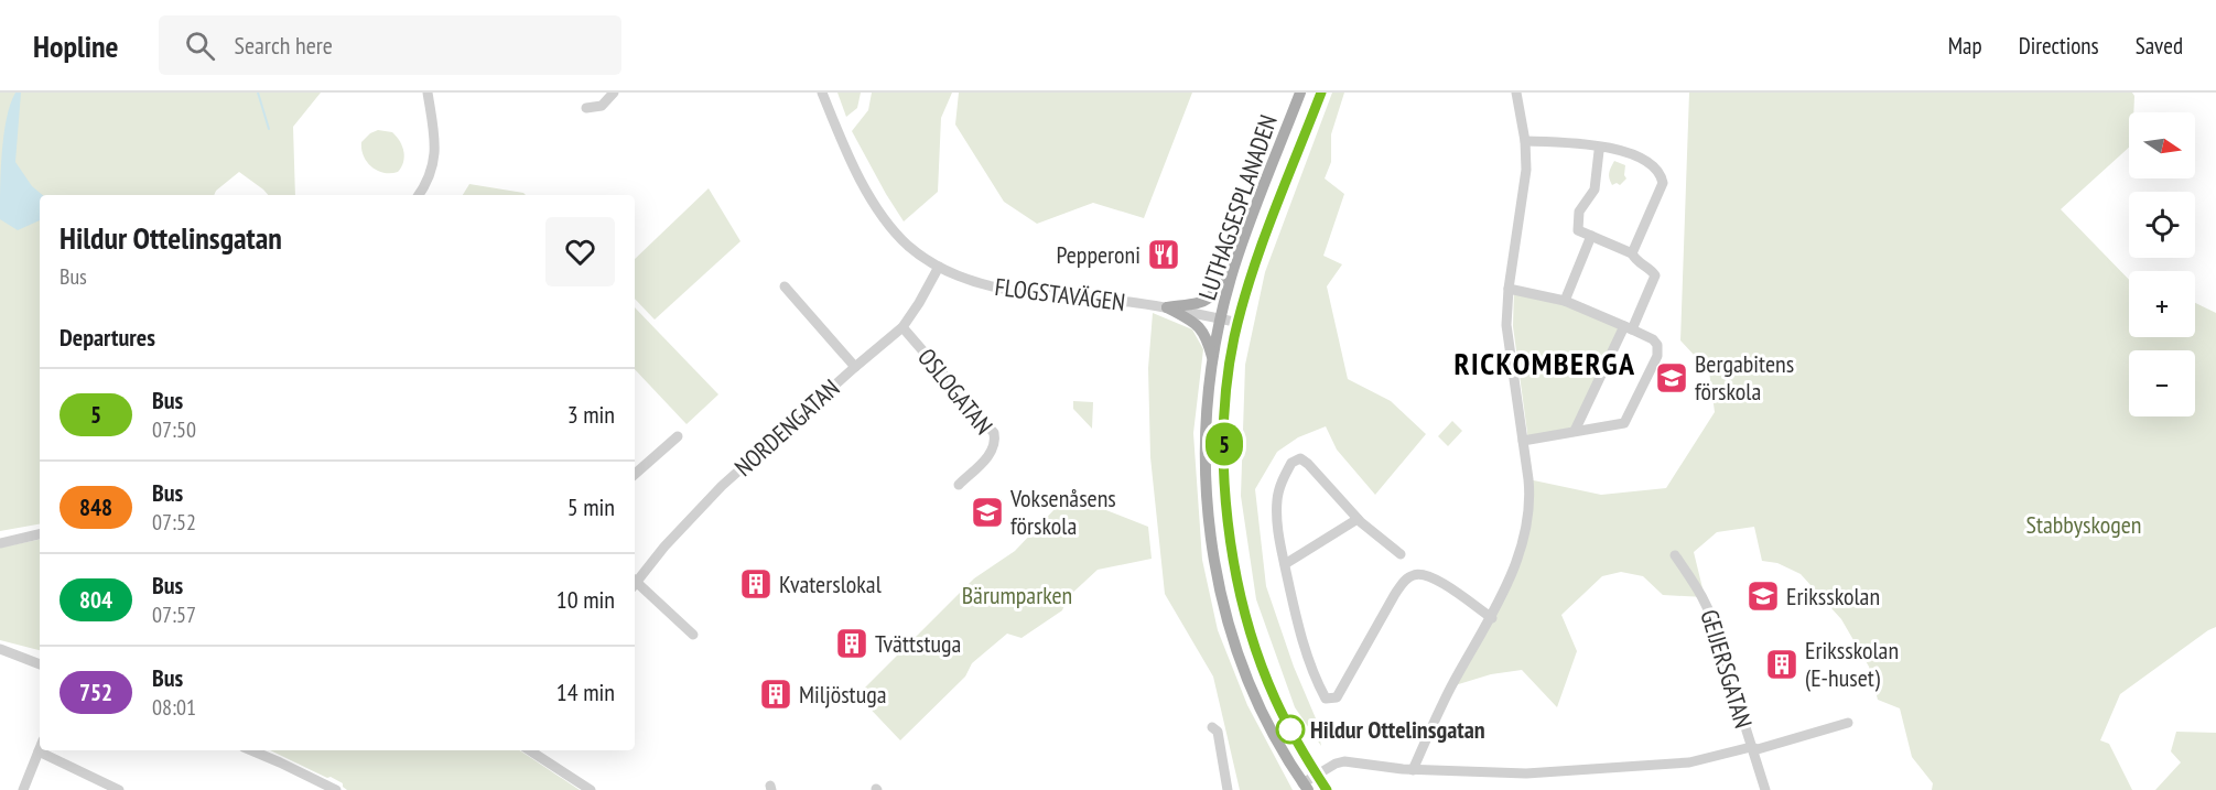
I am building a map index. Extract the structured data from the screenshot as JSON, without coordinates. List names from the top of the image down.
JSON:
{
  "streets": {
    "main road": ["LUTHAGSESPLANADEN"],
    "street": [
      "FLOGSTAVÄGEN",
      "OSLOGATAN",
      "NORDENGATAN",
      "GEIJERSGATAN"
    ]
  },
  "crossings": [
    ["LUTHAGSESPLANADEN", "FLOGSTAVÄGEN"],
    ["FLOGSTAVÄGEN", "NORDENGATAN"],
    ["OSLOGATAN", "NORDENGATAN"]
  ],
  "districts": ["RICKOMBERGA"],
  "parks": ["Stabbyskogen", "Bärumparken"],
  "places": {
    "restaurant": ["Pepperoni"],
    "school or university": ["Bergabitens förskola", "Voksenåsens förskola", "Eriksskolan"],
    "building": [
      "Kvaterslokal",
      "Tvättstuga",
      "Eriksskolan (E-huset)",
      "Miljöstuga"
    ],
    "other": ["Hildur Ottelinsgatan"]
  },
  "lines": ["bus line 5"],
  "north": "right",
  "page": {
    "header": "Hopline",
    "search": "Search here",
    "nav": ["Map", "Directions", "Saved"],
    "on_map": "5",
    "map_buttons": ["+", "−"],
    "heading": [
      ["Hildur Ottelinsgatan", "Bus"],
      "Departures"
    ],
    "list": [
      {
        "mark": "5",
        "name": "Bus",
        "note": "07:50",
        "value": "3 min"
      },
      {
        "mark": "848",
        "name": "Bus",
        "note": "07:52",
        "value": "5 min"
      },
      {
        "mark": "804",
        "name": "Bus",
        "note": "07:57",
        "value": "10 min"
      },
      {
        "mark": "752",
        "name": "Bus",
        "note": "08:01",
        "value": "14 min"
      }
    ]
  }
}
